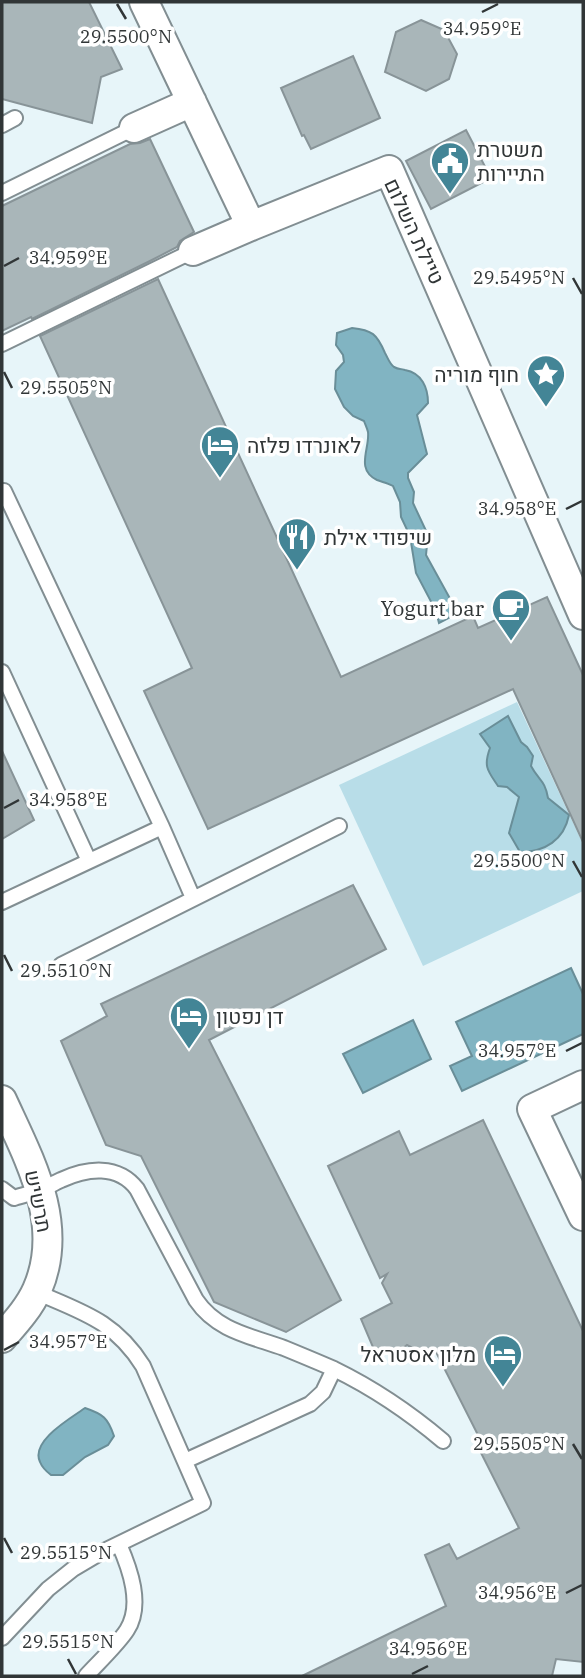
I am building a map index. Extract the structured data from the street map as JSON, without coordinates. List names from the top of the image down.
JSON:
{
  "streets": {
    "street": ["טיילת השלום", "תרשיש"]
  },
  "places": {
    "public building": ["משטרת התיירות"],
    "place": ["חוף מוריה"],
    "hotel": ["לאונרדו פלזה", "דן נפטון", "מלון אסטראל"],
    "restaurant": ["שיפודי אילת"],
    "cafe": ["Yogurt bar"]
  },
  "coordinates": [
    "34.959°E",
    "29.5500°N",
    "29.5495°N",
    "29.5505°N",
    "34.958°E",
    "29.5510°N",
    "34.957°E",
    "29.5515°N",
    "34.956°E"
  ]
}
